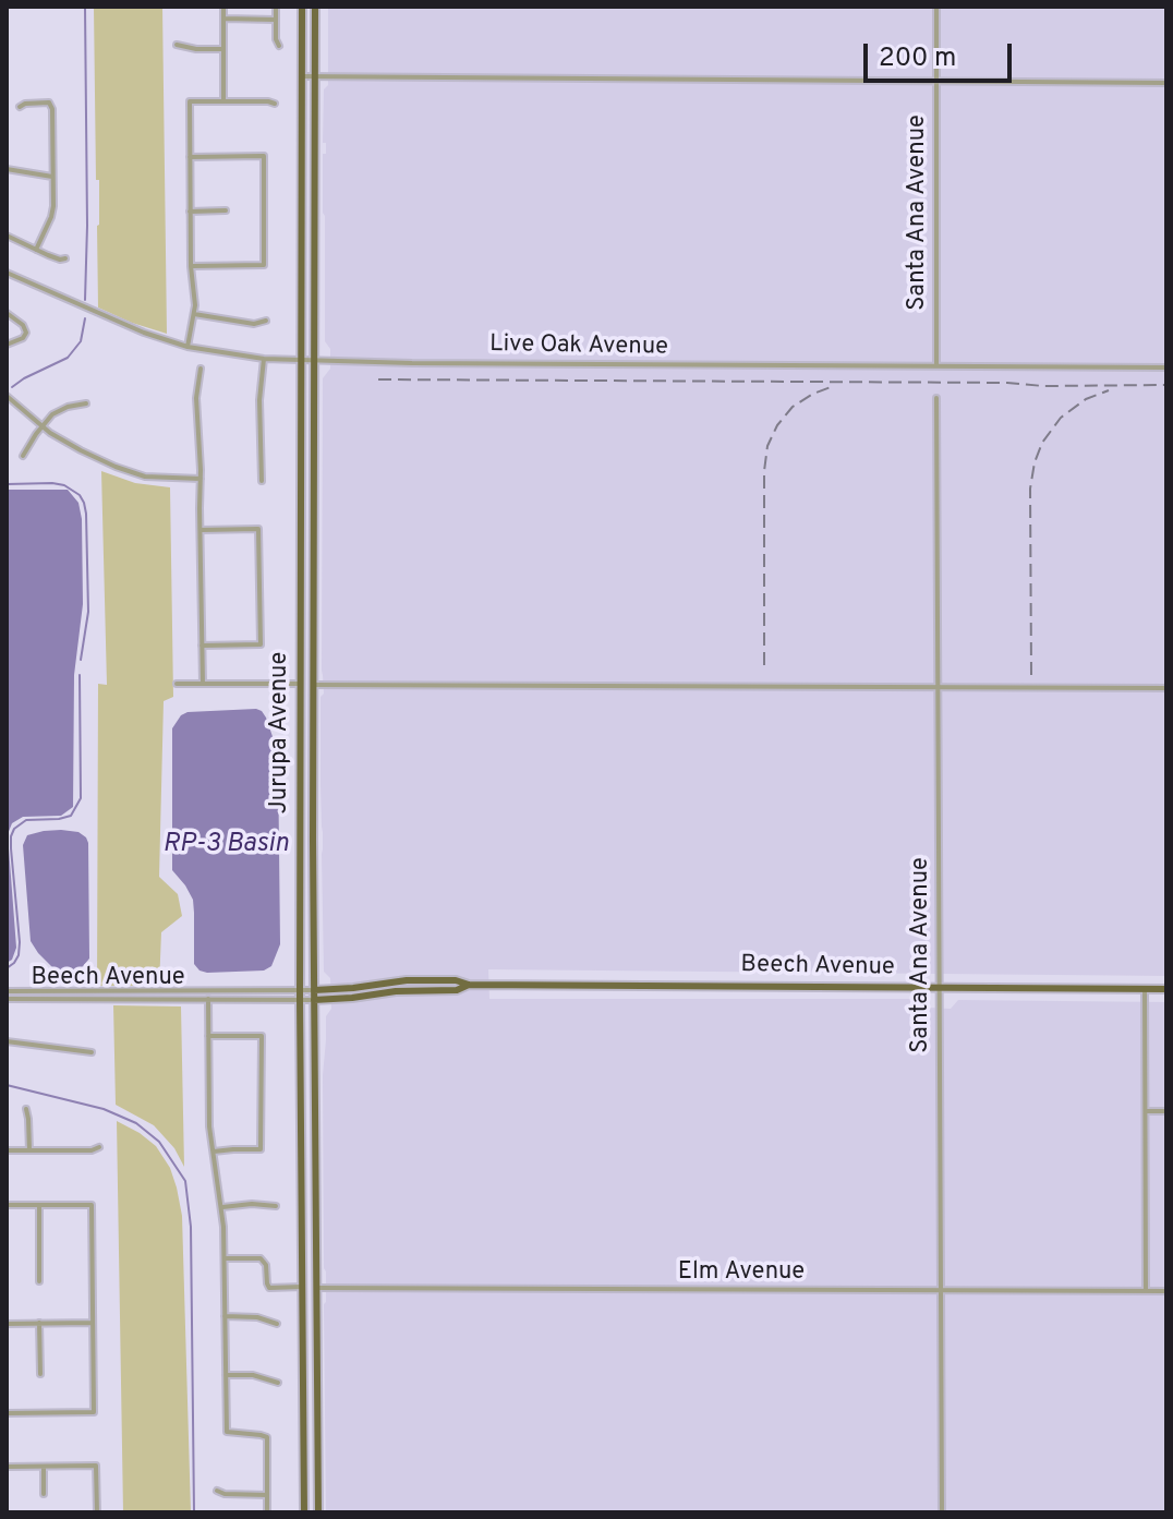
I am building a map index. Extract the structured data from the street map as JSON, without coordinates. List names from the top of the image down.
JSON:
{
  "streets": {
    "main road": ["Jurupa Avenue", "Beech Avenue"],
    "street": ["Santa Ana Avenue", "Live Oak Avenue", "Elm Avenue"]
  },
  "crossings": [
    ["Santa Ana Avenue", "Live Oak Avenue"],
    ["Santa Ana Avenue", "Beech Avenue"],
    ["Santa Ana Avenue", "Elm Avenue"],
    ["Live Oak Avenue", "Jurupa Avenue"],
    ["Jurupa Avenue", "Beech Avenue"],
    ["Jurupa Avenue", "Elm Avenue"]
  ],
  "water": ["RP-3 Basin"],
  "scale_bar": "200 m"
}
